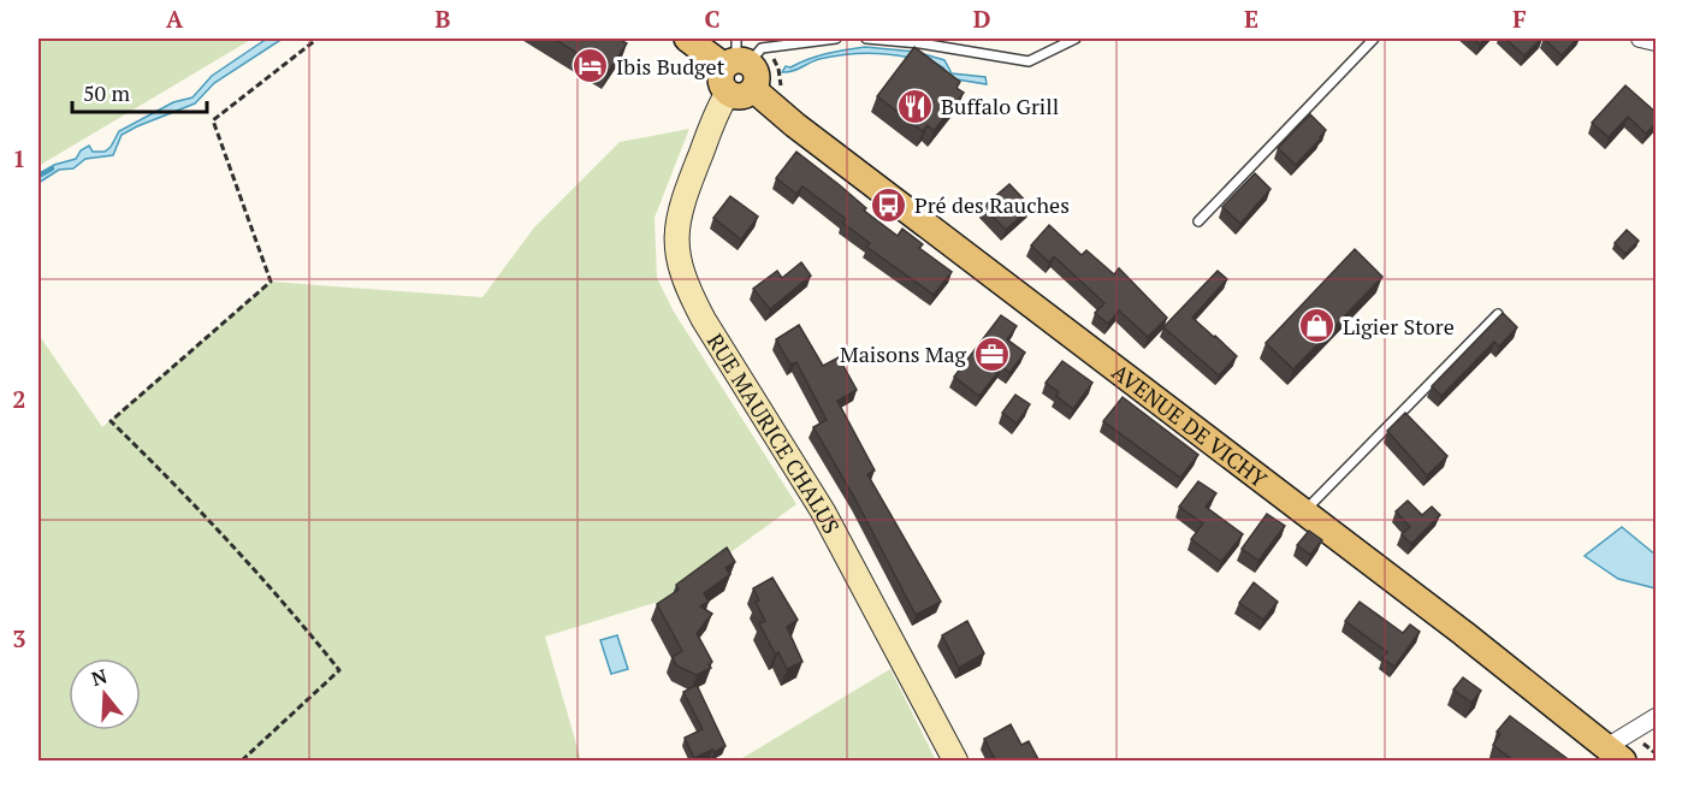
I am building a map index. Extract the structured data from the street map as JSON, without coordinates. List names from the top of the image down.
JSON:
{
  "streets": {
    "main road": ["AVENUE DE VICHY"],
    "street": ["RUE MAURICE CHALUS"]
  },
  "places": {
    "hotel": ["Ibis Budget"],
    "restaurant": ["Buffalo Grill"],
    "bus stop": ["Pré des Rauches"],
    "shop": ["Ligier Store"],
    "office": ["Maisons Mag"]
  },
  "scale_bar": "50 m",
  "north": "top",
  "grid": {
    "columns": [
      "A",
      "B",
      "C",
      "D",
      "E",
      "F"
    ],
    "rows": ["1", "2", "3"]
  }
}
